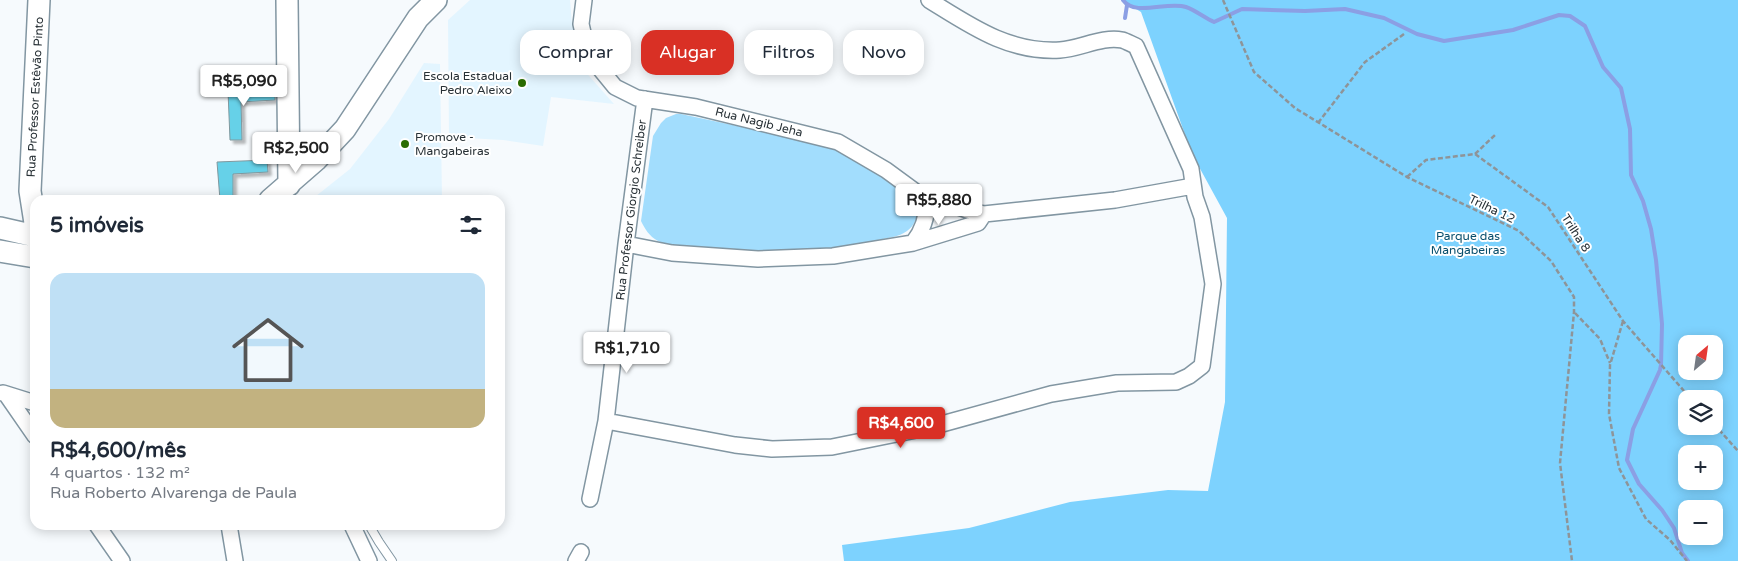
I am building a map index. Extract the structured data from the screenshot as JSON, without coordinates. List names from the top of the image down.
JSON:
{
  "streets": {
    "street": ["Rua Professor Estêvão Pinto", "Rua Nagib Jeha", "Rua Professor Giorgio Schreiber"],
    "path": ["Trilha 12", "Trilha 8"]
  },
  "crossings": [
    ["Rua Nagib Jeha", "Rua Professor Giorgio Schreiber"]
  ],
  "parks": ["Parque das Mangabeiras"],
  "places": ["Escola Estadual Pedro Aleixo", "Promove - Mangabeiras"],
  "north": "top right",
  "page": {
    "chip": [
      "Comprar",
      "Alugar",
      "Filtros",
      "Novo"
    ],
    "price": [
      "R$5,090",
      "R$2,500",
      "R$5,880",
      "R$1,710",
      "R$4,600"
    ],
    "heading": "5 imóveis",
    "list": [
      {
        "name": "R$4,600/mês",
        "note": "4 quartos · 132 m² · Rua Roberto Alvarenga de Paula"
      }
    ],
    "map_buttons": ["+", "−"]
  }
}
